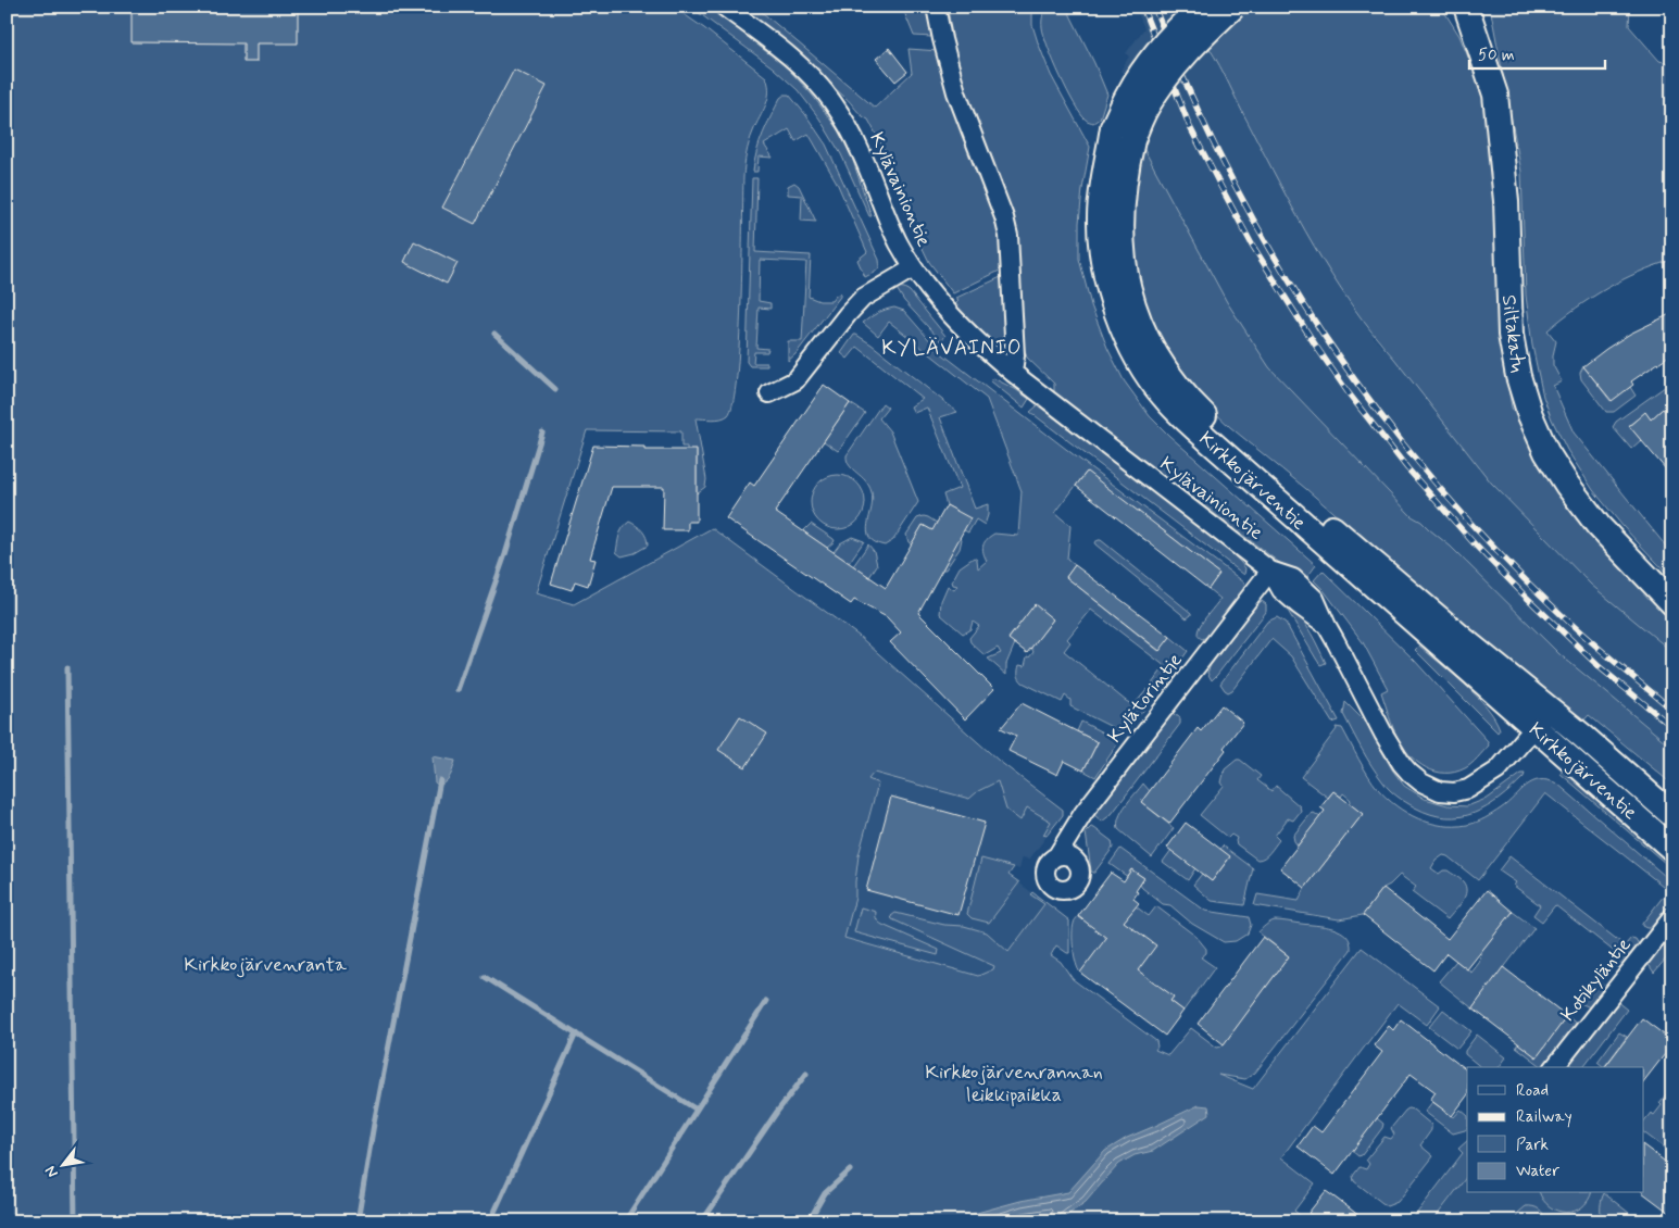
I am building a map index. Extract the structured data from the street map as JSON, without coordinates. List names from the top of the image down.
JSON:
{
  "streets": {
    "main road": ["Siltakatu", "Kirkkojärventie"],
    "street": ["Kylävainiontie", "Kylätorintie", "Kotikyläntie"]
  },
  "crossings": [
    ["Kylävainiontie", "Kirkkojärventie"],
    ["Kylävainiontie", "Kylätorintie"]
  ],
  "districts": ["KYLÄVAINIO"],
  "parks": ["Kirkkojärvenranta", "Kirkkojärvenrannan leikkipaikka"],
  "legend": [
    "Road",
    "Railway",
    "Park",
    "Water"
  ],
  "scale_bar": "50 m",
  "north": "bottom left"
}
